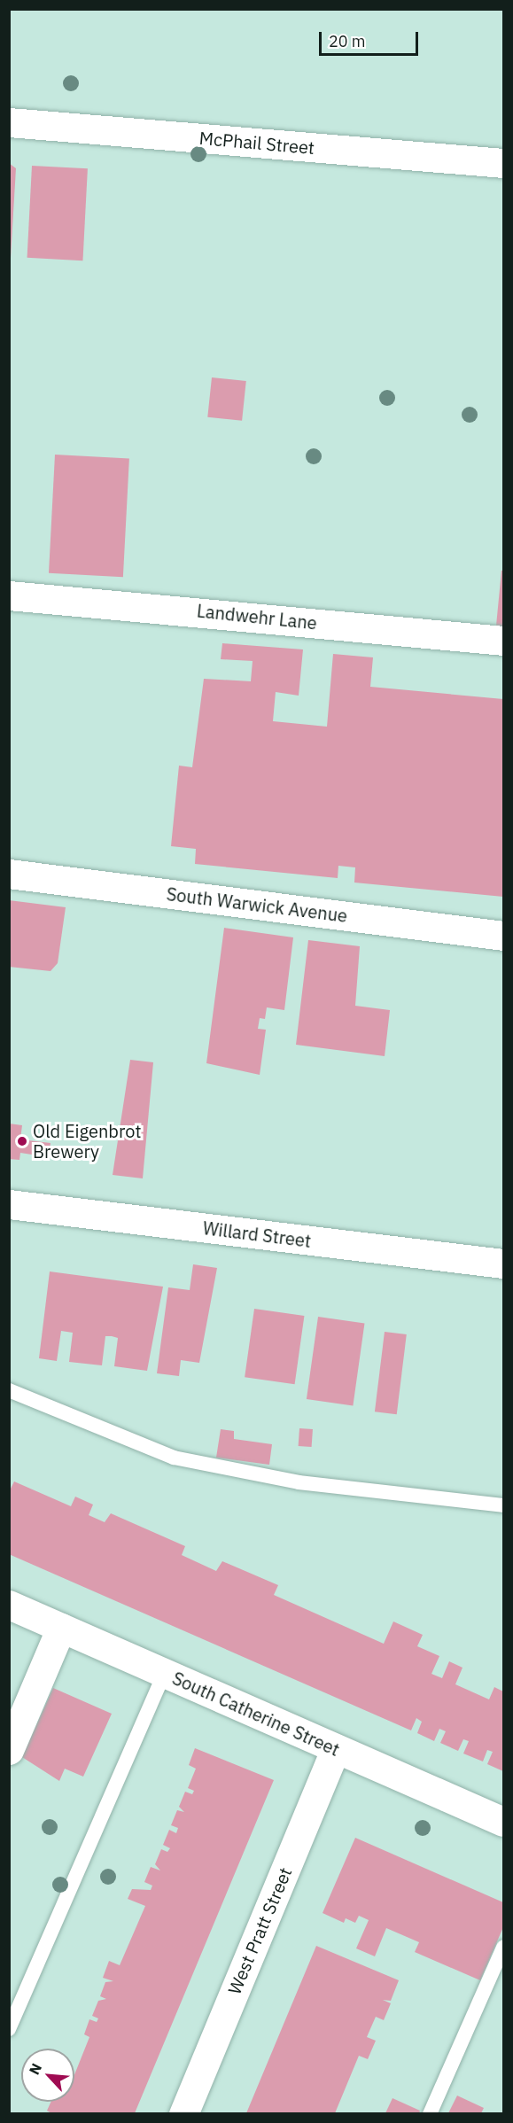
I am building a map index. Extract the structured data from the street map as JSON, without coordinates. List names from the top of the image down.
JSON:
{
  "streets": {
    "street": [
      "McPhail Street",
      "Landwehr Lane",
      "South Warwick Avenue",
      "Willard Street",
      "South Catherine Street",
      "West Pratt Street"
    ]
  },
  "crossings": [
    ["South Catherine Street", "West Pratt Street"]
  ],
  "places": ["Old Eigenbrot Brewery"],
  "scale_bar": "20 m",
  "north": "top left"
}
